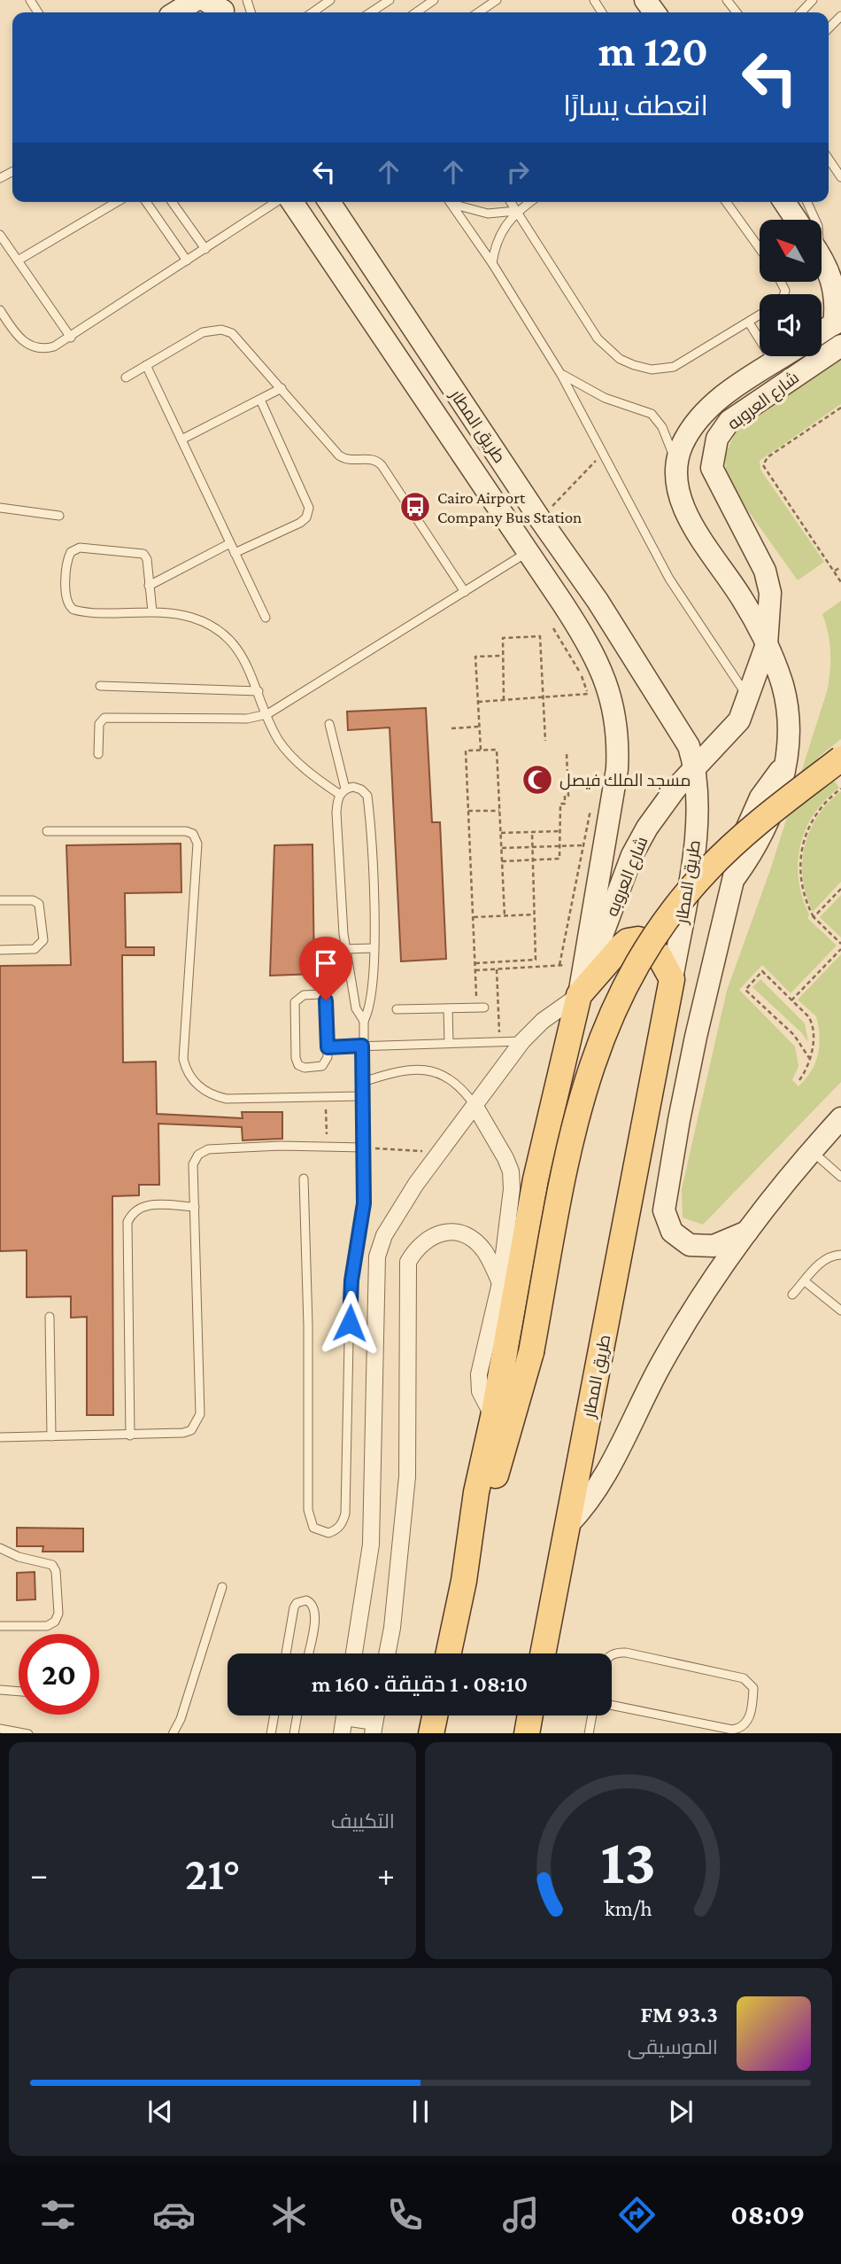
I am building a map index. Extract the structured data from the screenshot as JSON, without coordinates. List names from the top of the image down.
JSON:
{
  "streets": {
    "main road": ["شارع العروبه", "طريق المطار"]
  },
  "crossings": [
    ["شارع العروبه", "طريق المطار"]
  ],
  "places": {
    "bus stop": ["Cairo Airport Company Bus Station"],
    "mosque": ["مسجد الملك فيصل"]
  },
  "north": "top left",
  "page": {
    "turn": ["120 m", "انعطف يسارًا"],
    "limit": "20",
    "trip": "08:10 · 1 دقيقة · 160 m",
    "tile": "التكييف",
    "heat": ["−", "21°", "+"],
    "song": ["93.3 FM", "الموسيقى"],
    "tabs": "08:09",
    "gauge": ["13", "km/h"]
  }
}
